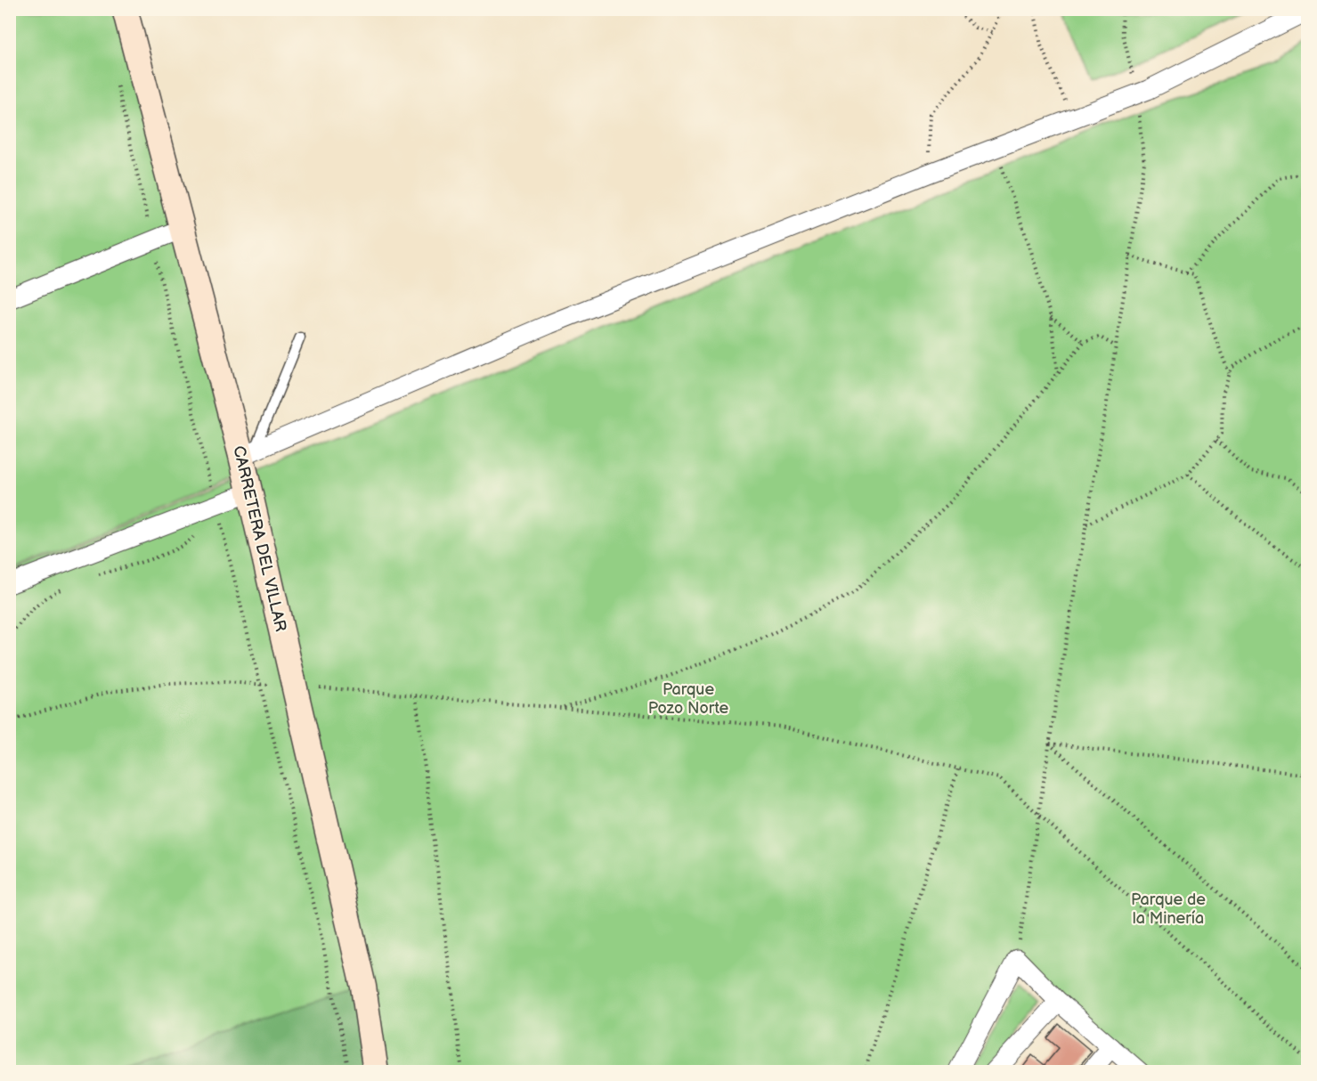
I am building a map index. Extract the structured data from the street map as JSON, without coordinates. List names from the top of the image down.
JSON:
{
  "streets": {
    "street": ["CARRETERA DEL VILLAR"]
  },
  "parks": ["Parque Pozo Norte", "Parque de la Minería"]
}
